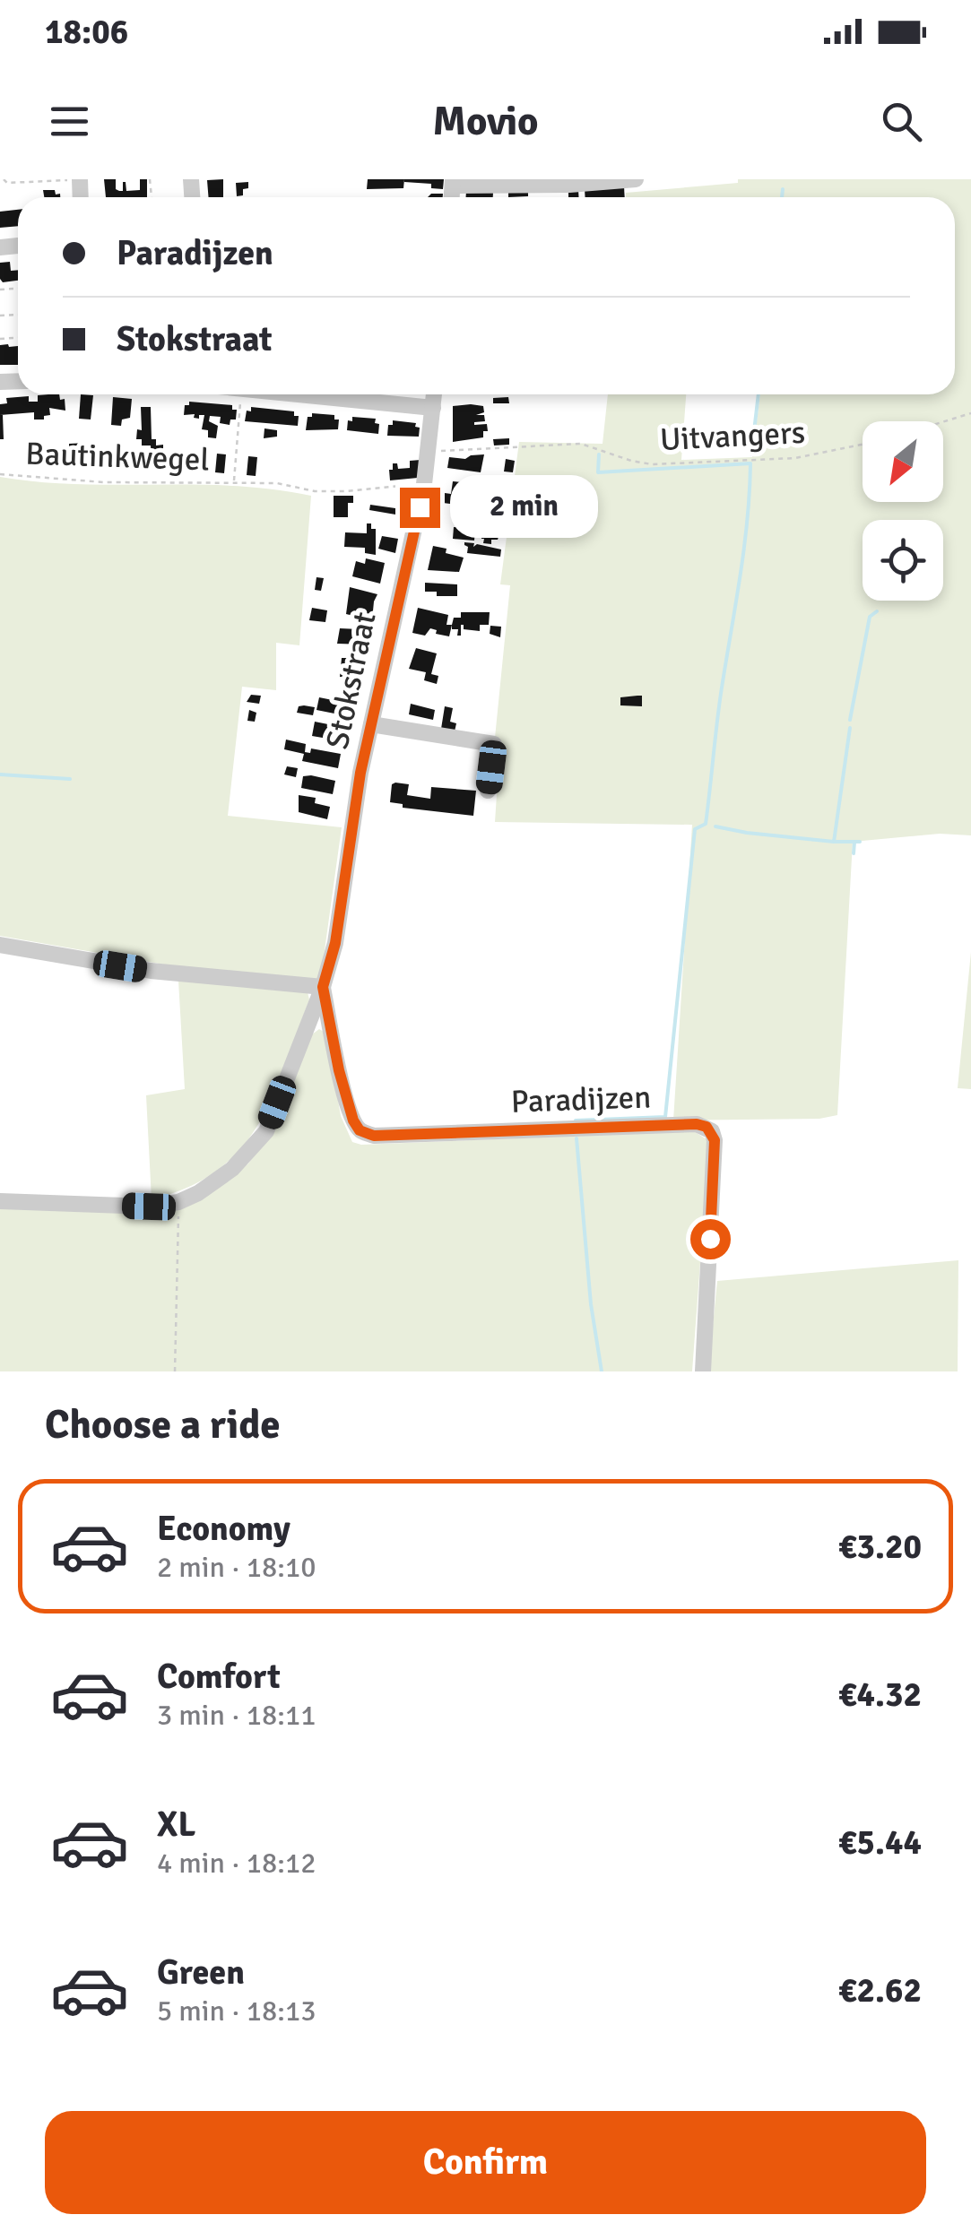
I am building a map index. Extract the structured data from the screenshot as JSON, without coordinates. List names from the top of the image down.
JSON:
{
  "streets": {
    "street": ["Stokstraat", "Paradijzen"],
    "path": ["Uitvangers", "Bautinkwegel"]
  },
  "crossings": [
    ["Uitvangers", "Stokstraat"],
    ["Bautinkwegel", "Stokstraat"],
    ["Stokstraat", "Paradijzen"]
  ],
  "north": "bottom left",
  "page": {
    "status": "18:06",
    "header": "Movio",
    "banner": ["Paradijzen", "Stokstraat"],
    "bubble": "2 min",
    "heading": "Choose a ride",
    "list": [
      {
        "name": "Economy",
        "note": "2 min · 18:10",
        "value": "€3.20"
      },
      {
        "name": "Comfort",
        "note": "3 min · 18:11",
        "value": "€4.32"
      },
      {
        "name": "XL",
        "note": "4 min · 18:12",
        "value": "€5.44"
      },
      {
        "name": "Green",
        "note": "5 min · 18:13",
        "value": "€2.62"
      }
    ],
    "buttons": "Confirm"
  }
}
